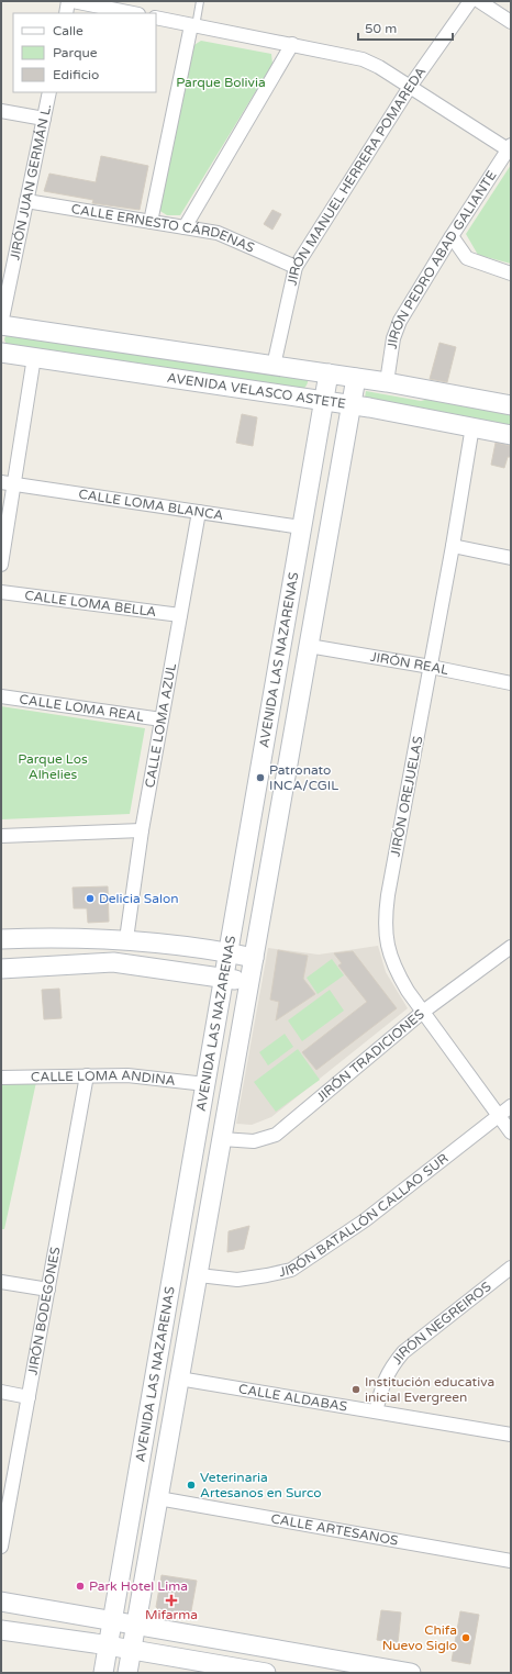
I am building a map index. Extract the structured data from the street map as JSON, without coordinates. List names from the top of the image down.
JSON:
{
  "streets": {
    "street": [
      "JIRÓN MANUEL HERRERA POMAREDA",
      "JIRÓN JUAN GERMÁN L.",
      "CALLE ERNESTO CÁRDENAS",
      "JIRÓN PEDRO ABAD GALIANTE",
      "AVENIDA VELASCO ASTETE",
      "CALLE LOMA BLANCA",
      "CALLE LOMA BELLA",
      "AVENIDA LAS NAZARENAS",
      "JIRÓN REAL",
      "CALLE LOMA REAL",
      "CALLE LOMA AZUL",
      "JIRÓN OREJUELAS",
      "JIRÓN TRADICIONES",
      "CALLE LOMA ANDINA",
      "JIRÓN BATALLÓN CALLAO SUR",
      "JIRÓN BODEGONES",
      "JIRÓN NEGREIROS",
      "CALLE ALDABAS",
      "CALLE ARTESANOS"
    ]
  },
  "crossings": [
    ["JIRÓN MANUEL HERRERA POMAREDA", "CALLE ERNESTO CÁRDENAS"],
    ["JIRÓN MANUEL HERRERA POMAREDA", "AVENIDA VELASCO ASTETE"],
    ["JIRÓN JUAN GERMÁN L.", "CALLE ERNESTO CÁRDENAS"],
    ["JIRÓN JUAN GERMÁN L.", "AVENIDA VELASCO ASTETE"],
    ["JIRÓN PEDRO ABAD GALIANTE", "AVENIDA VELASCO ASTETE"],
    ["AVENIDA VELASCO ASTETE", "AVENIDA LAS NAZARENAS"],
    ["AVENIDA VELASCO ASTETE", "JIRÓN OREJUELAS"],
    ["CALLE LOMA BLANCA", "AVENIDA LAS NAZARENAS"],
    ["CALLE LOMA BLANCA", "CALLE LOMA AZUL"],
    ["CALLE LOMA BELLA", "CALLE LOMA AZUL"],
    ["AVENIDA LAS NAZARENAS", "JIRÓN REAL"],
    ["AVENIDA LAS NAZARENAS", "JIRÓN TRADICIONES"],
    ["AVENIDA LAS NAZARENAS", "CALLE LOMA ANDINA"],
    ["AVENIDA LAS NAZARENAS", "JIRÓN BATALLÓN CALLAO SUR"],
    ["AVENIDA LAS NAZARENAS", "CALLE ALDABAS"],
    ["AVENIDA LAS NAZARENAS", "CALLE ARTESANOS"],
    ["JIRÓN REAL", "JIRÓN OREJUELAS"],
    ["CALLE LOMA REAL", "CALLE LOMA AZUL"],
    ["JIRÓN OREJUELAS", "JIRÓN TRADICIONES"],
    ["JIRÓN OREJUELAS", "JIRÓN BATALLÓN CALLAO SUR"],
    ["CALLE LOMA ANDINA", "JIRÓN BODEGONES"],
    ["JIRÓN NEGREIROS", "CALLE ALDABAS"]
  ],
  "parks": ["Parque Bolivia", "Parque Los Alhelies"],
  "places": {
    "other": [
      "Patronato INCA/CGIL",
      "Delicia Salon",
      "Institución educativa inicial Evergreen",
      "Veterinaria Artesanos en Surco",
      "Park Hotel Lima",
      "Chifa Nuevo Siglo"
    ],
    "health": ["Mifarma"]
  },
  "legend": ["Calle", "Parque", "Edificio"],
  "scale_bar": "50 m"
}
